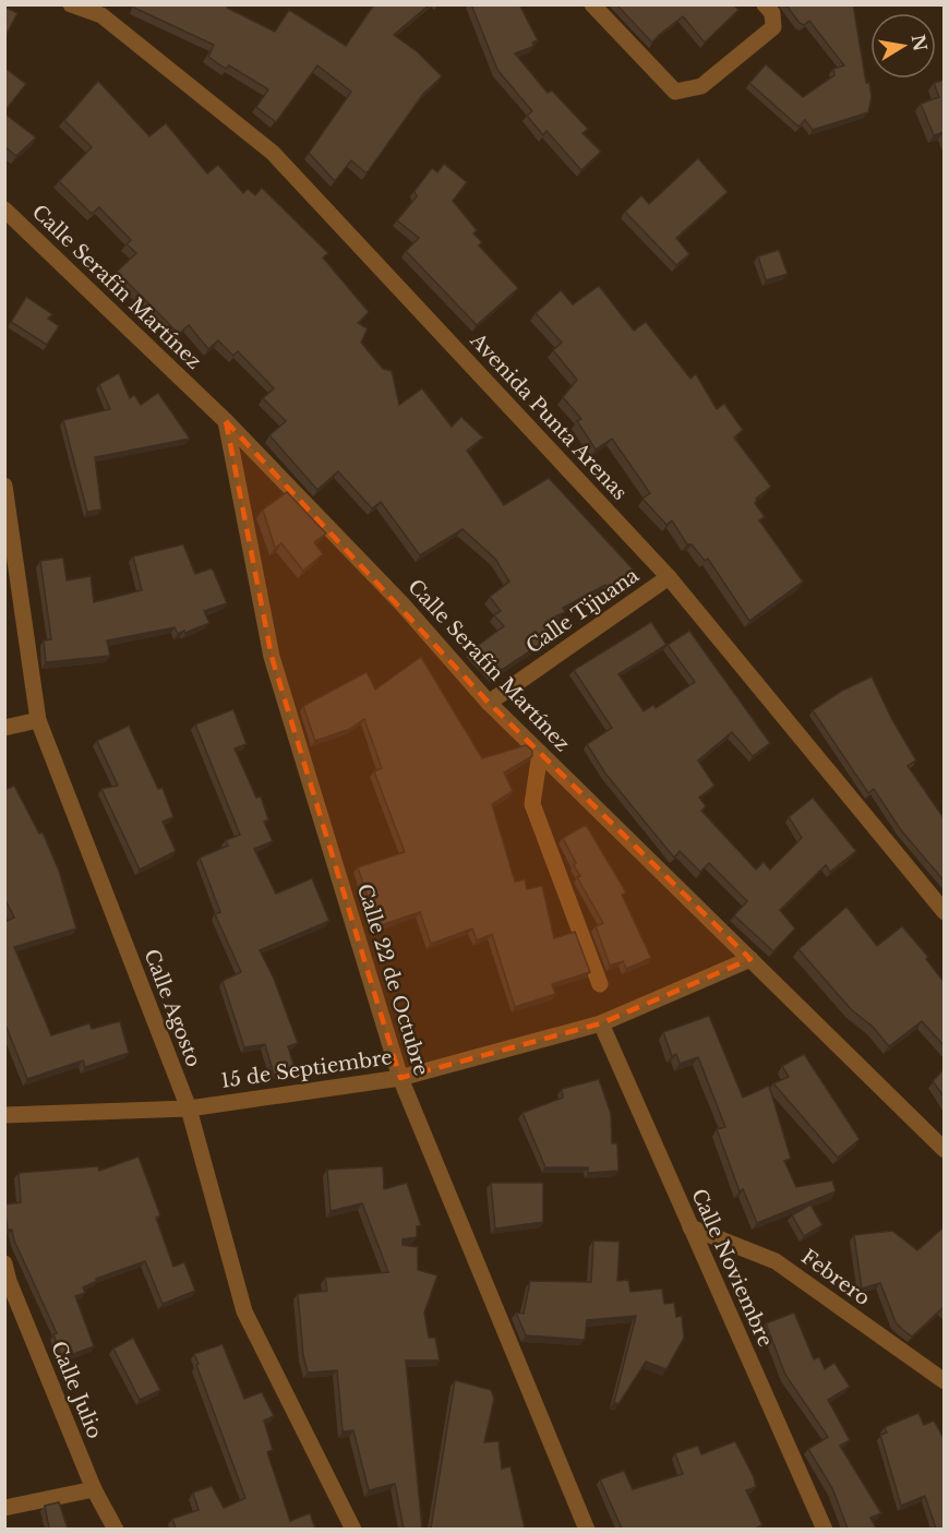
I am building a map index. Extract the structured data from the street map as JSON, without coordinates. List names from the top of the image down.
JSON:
{
  "streets": {
    "street": [
      "Calle Serafín Martínez",
      "Avenida Punta Arenas",
      "Calle Tijuana",
      "Calle 22 de Octubre",
      "Calle Agosto",
      "15 de Septiembre",
      "Calle Noviembre",
      "Febrero",
      "Calle Julio"
    ]
  },
  "crossings": [
    ["Calle Serafín Martínez", "Calle Tijuana"],
    ["Calle Serafín Martínez", "Calle 22 de Octubre"],
    ["Calle Serafín Martínez", "15 de Septiembre"],
    ["Avenida Punta Arenas", "Calle Tijuana"],
    ["Calle 22 de Octubre", "15 de Septiembre"],
    ["Calle Agosto", "15 de Septiembre"],
    ["15 de Septiembre", "Calle Noviembre"],
    ["Calle Noviembre", "Febrero"]
  ],
  "north": "right"
}
